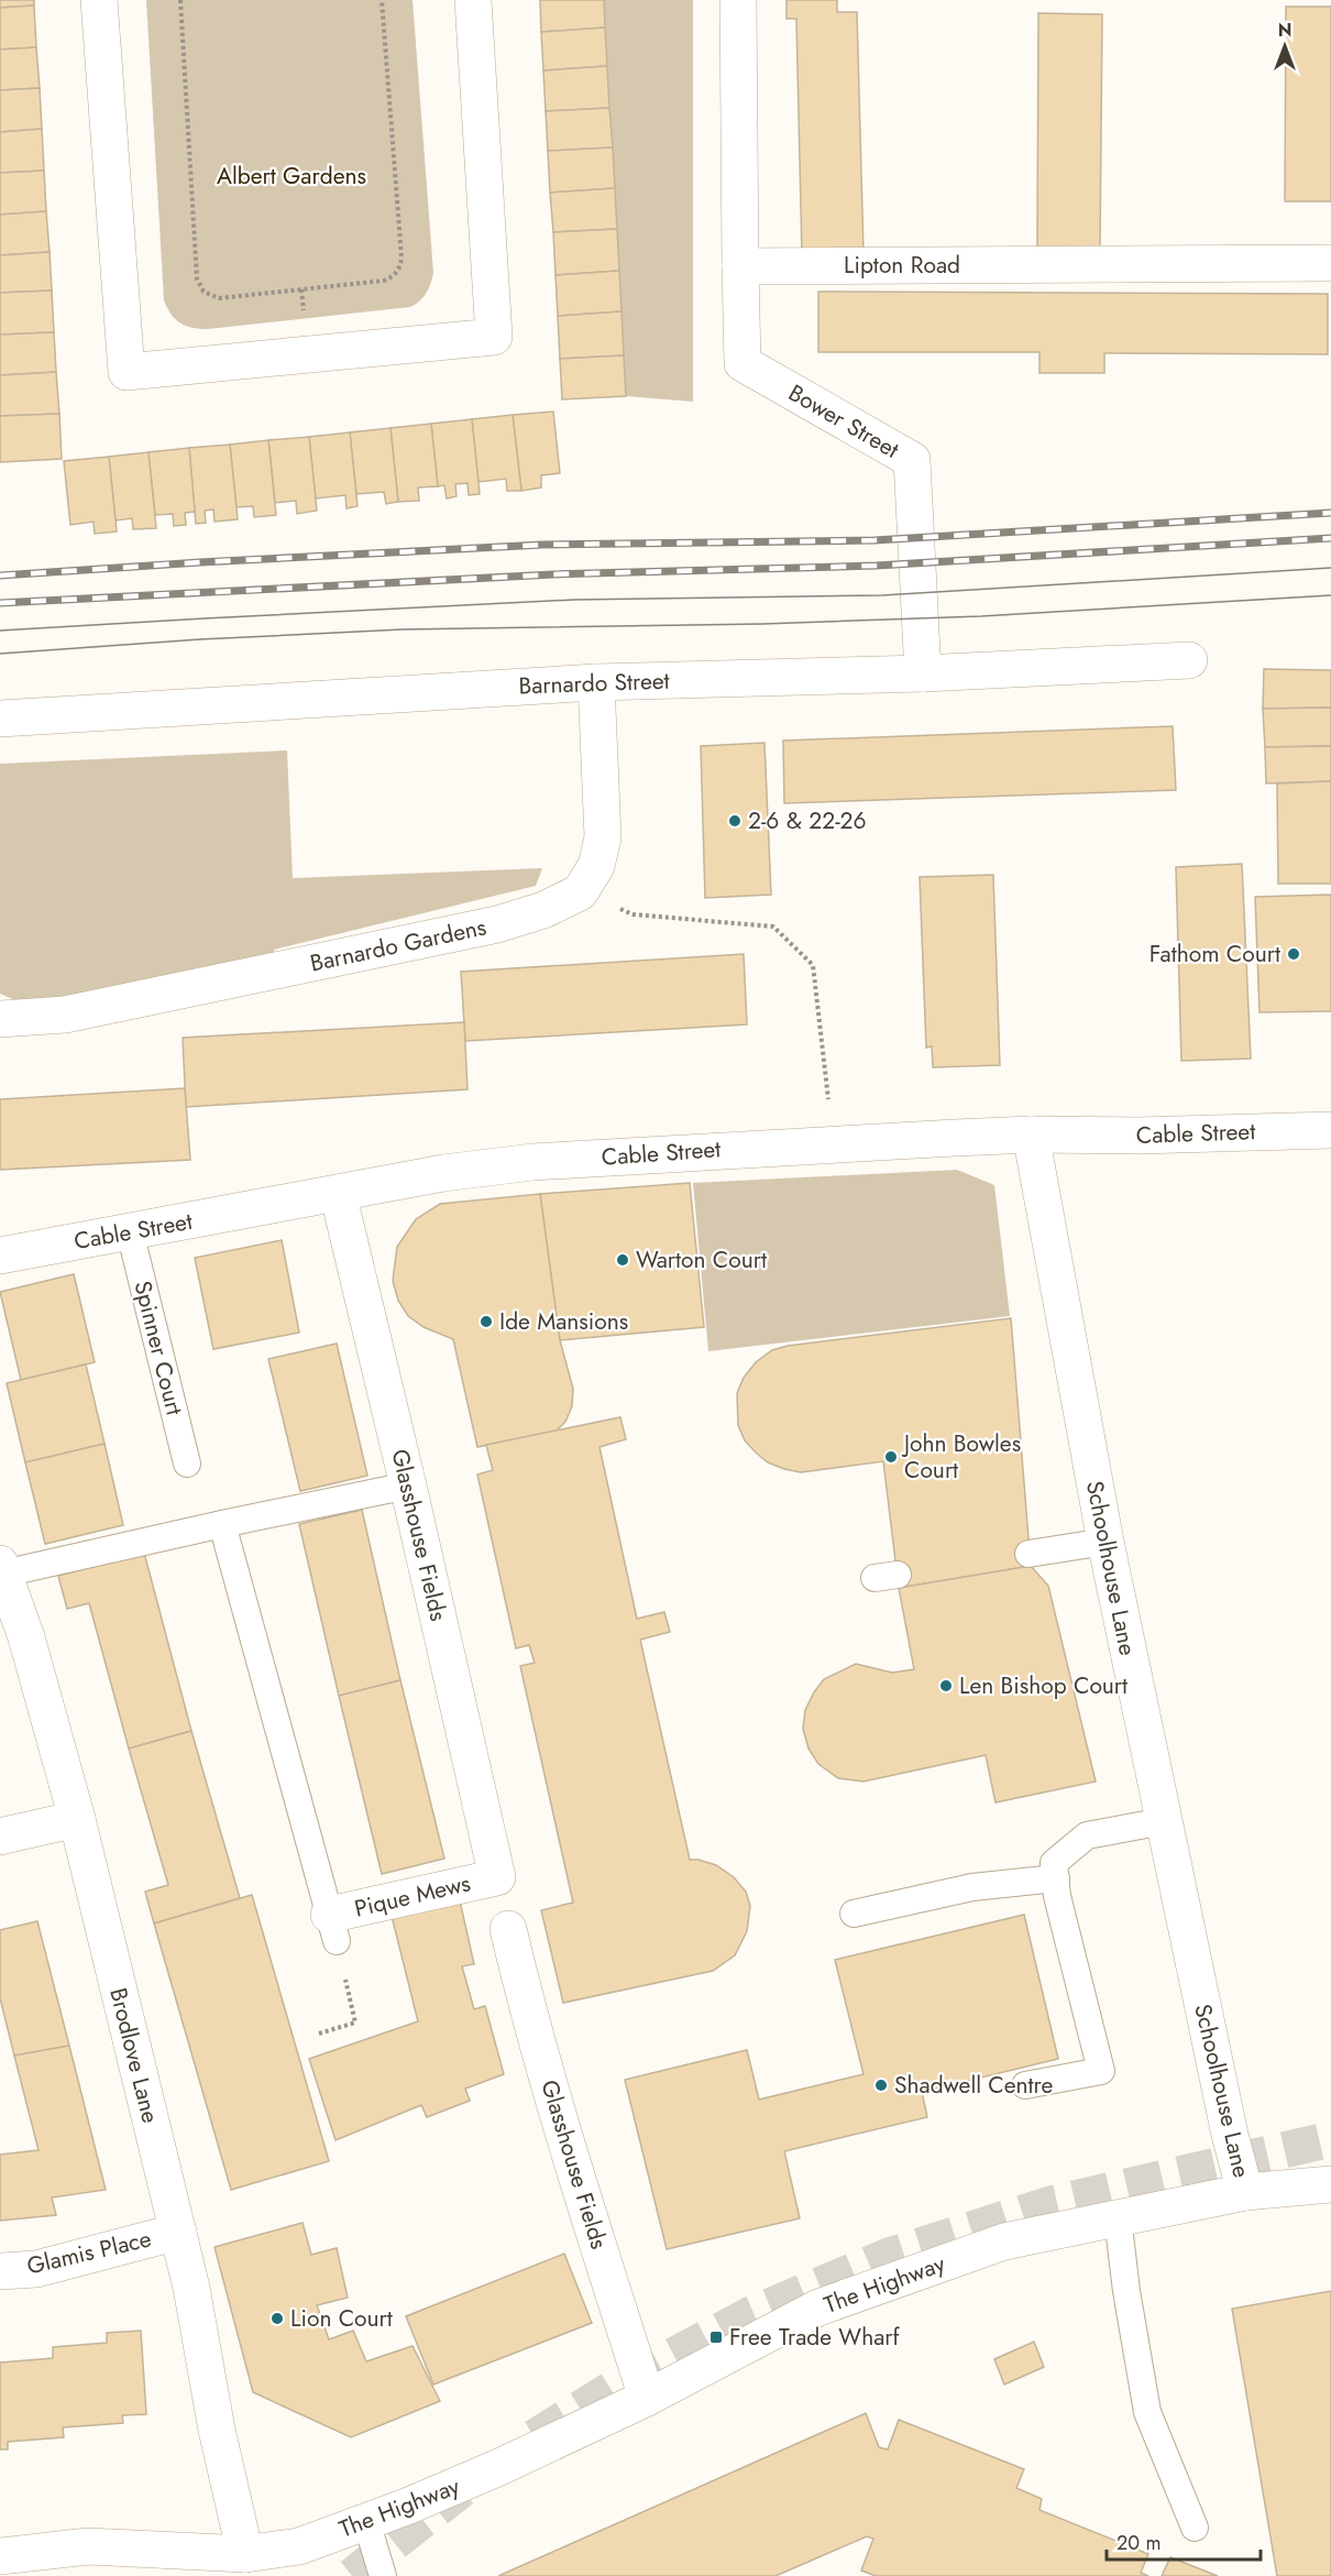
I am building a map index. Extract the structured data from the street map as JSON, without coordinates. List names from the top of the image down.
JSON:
{
  "streets": {
    "main road": [
      "Lipton Road",
      "Bower Street",
      "Barnardo Street",
      "Barnardo Gardens",
      "Cable Street",
      "Glasshouse Fields",
      "Schoolhouse Lane",
      "Pique Mews",
      "Brodlove Lane",
      "Glamis Place",
      "The Highway"
    ],
    "lane": ["Spinner Court"]
  },
  "crossings": [
    ["Lipton Road", "Bower Street"],
    ["Bower Street", "Barnardo Street"],
    ["Cable Street", "Spinner Court"],
    ["Cable Street", "Glasshouse Fields"],
    ["Cable Street", "Schoolhouse Lane"],
    ["Glasshouse Fields", "Pique Mews"],
    ["Glasshouse Fields", "The Highway"],
    ["Schoolhouse Lane", "The Highway"],
    ["Brodlove Lane", "Glamis Place"],
    ["Brodlove Lane", "The Highway"]
  ],
  "parks": ["Albert Gardens"],
  "places": {
    "other": [
      "2-6 & 22-26",
      "Fathom Court",
      "Warton Court",
      "Ide Mansions",
      "John Bowles Court",
      "Len Bishop Court",
      "Shadwell Centre",
      "Lion Court"
    ],
    "transit": ["Free Trade Wharf"]
  },
  "scale_bar": "20 m",
  "north": "top"
}
